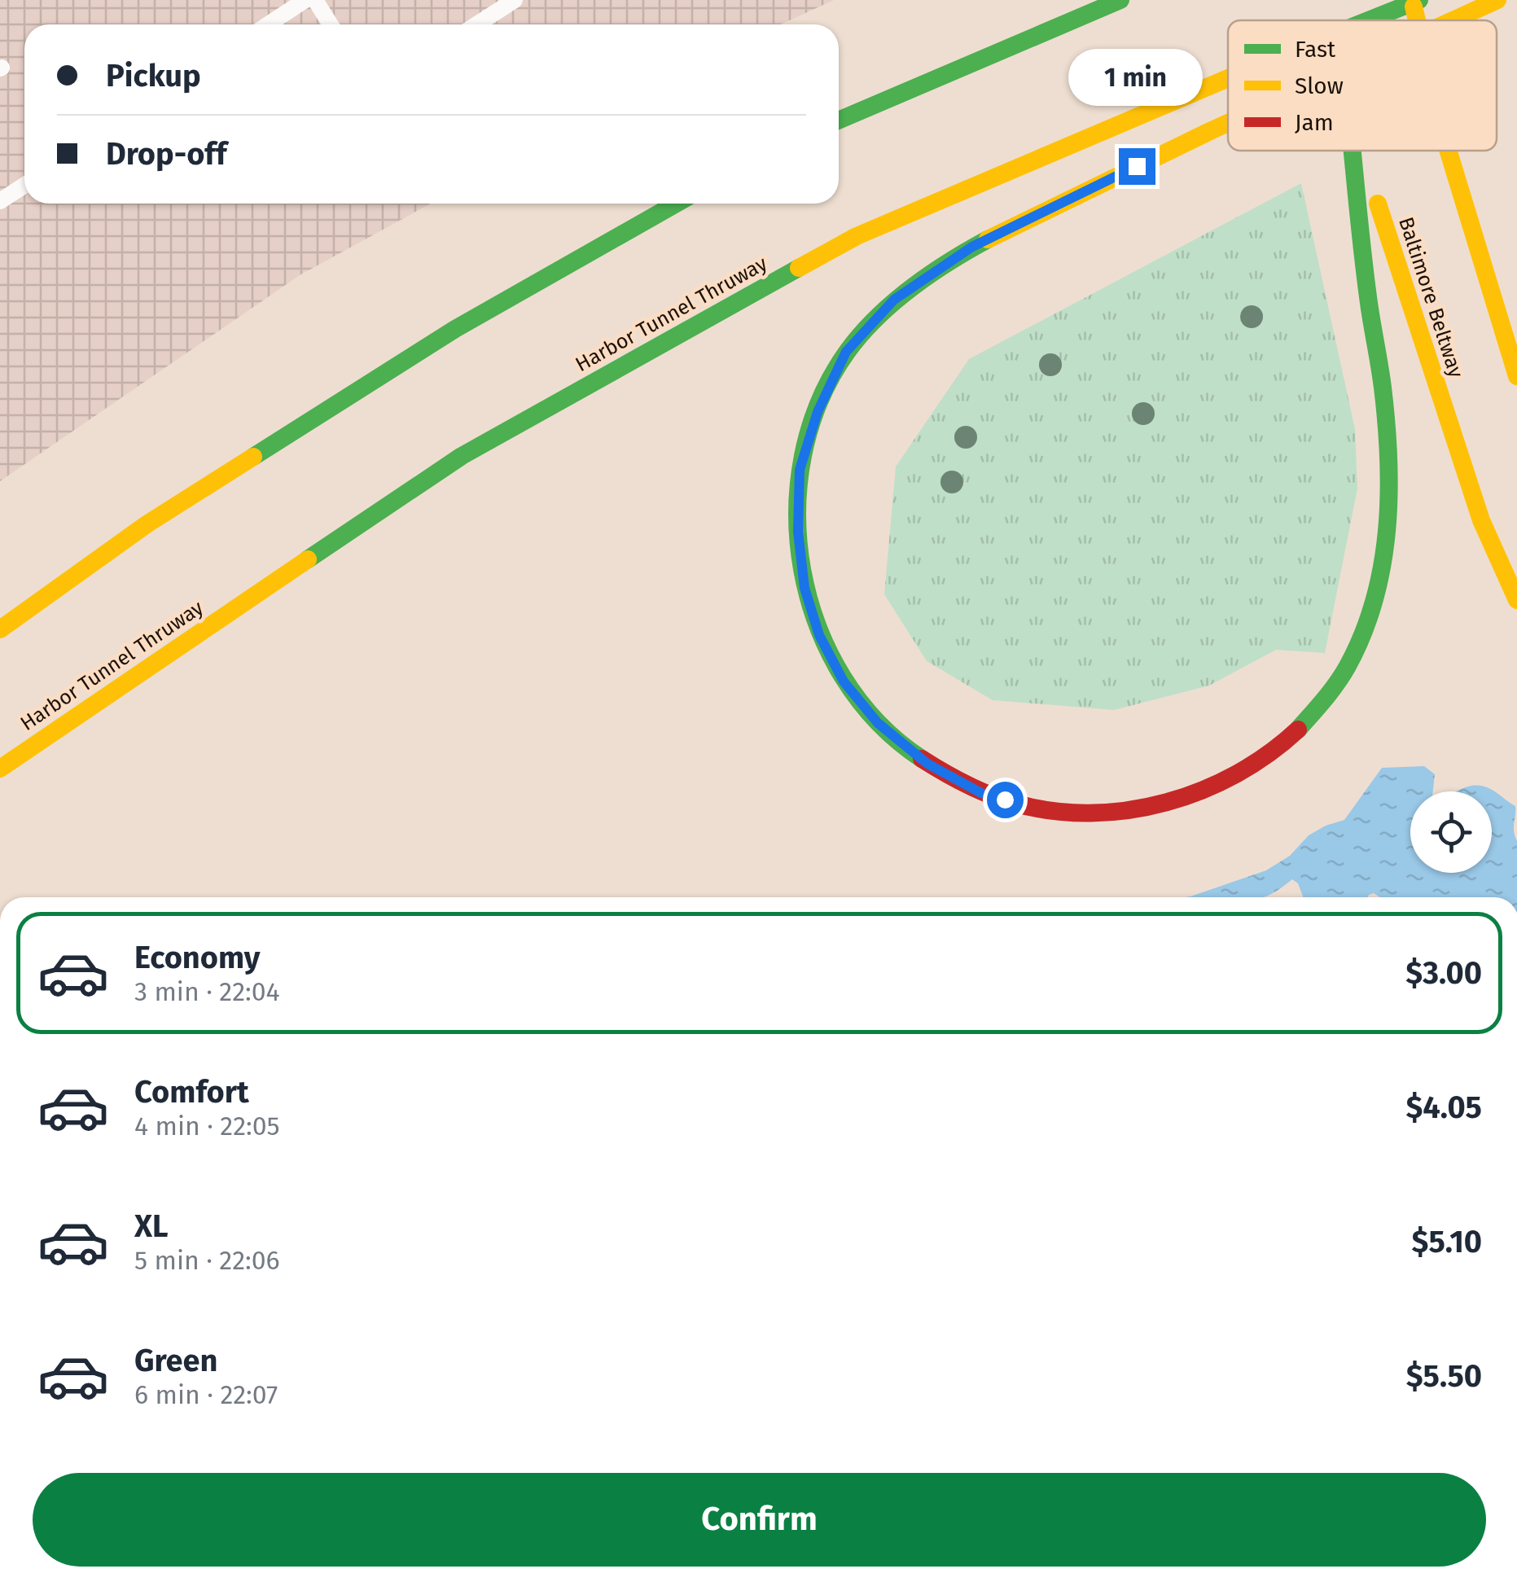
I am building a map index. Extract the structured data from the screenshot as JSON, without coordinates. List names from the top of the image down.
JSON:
{
  "streets": {
    "highway": ["Baltimore Beltway", "Harbor Tunnel Thruway"]
  },
  "legend": ["Fast", "Slow", "Jam"],
  "page": {
    "banner": ["Pickup", "Drop-off"],
    "bubble": "1 min",
    "list": [
      {
        "name": "Economy",
        "note": "3 min · 22:04",
        "value": "$3.00"
      },
      {
        "name": "Comfort",
        "note": "4 min · 22:05",
        "value": "$4.05"
      },
      {
        "name": "XL",
        "note": "5 min · 22:06",
        "value": "$5.10"
      },
      {
        "name": "Green",
        "note": "6 min · 22:07",
        "value": "$5.50"
      }
    ],
    "buttons": "Confirm"
  }
}
